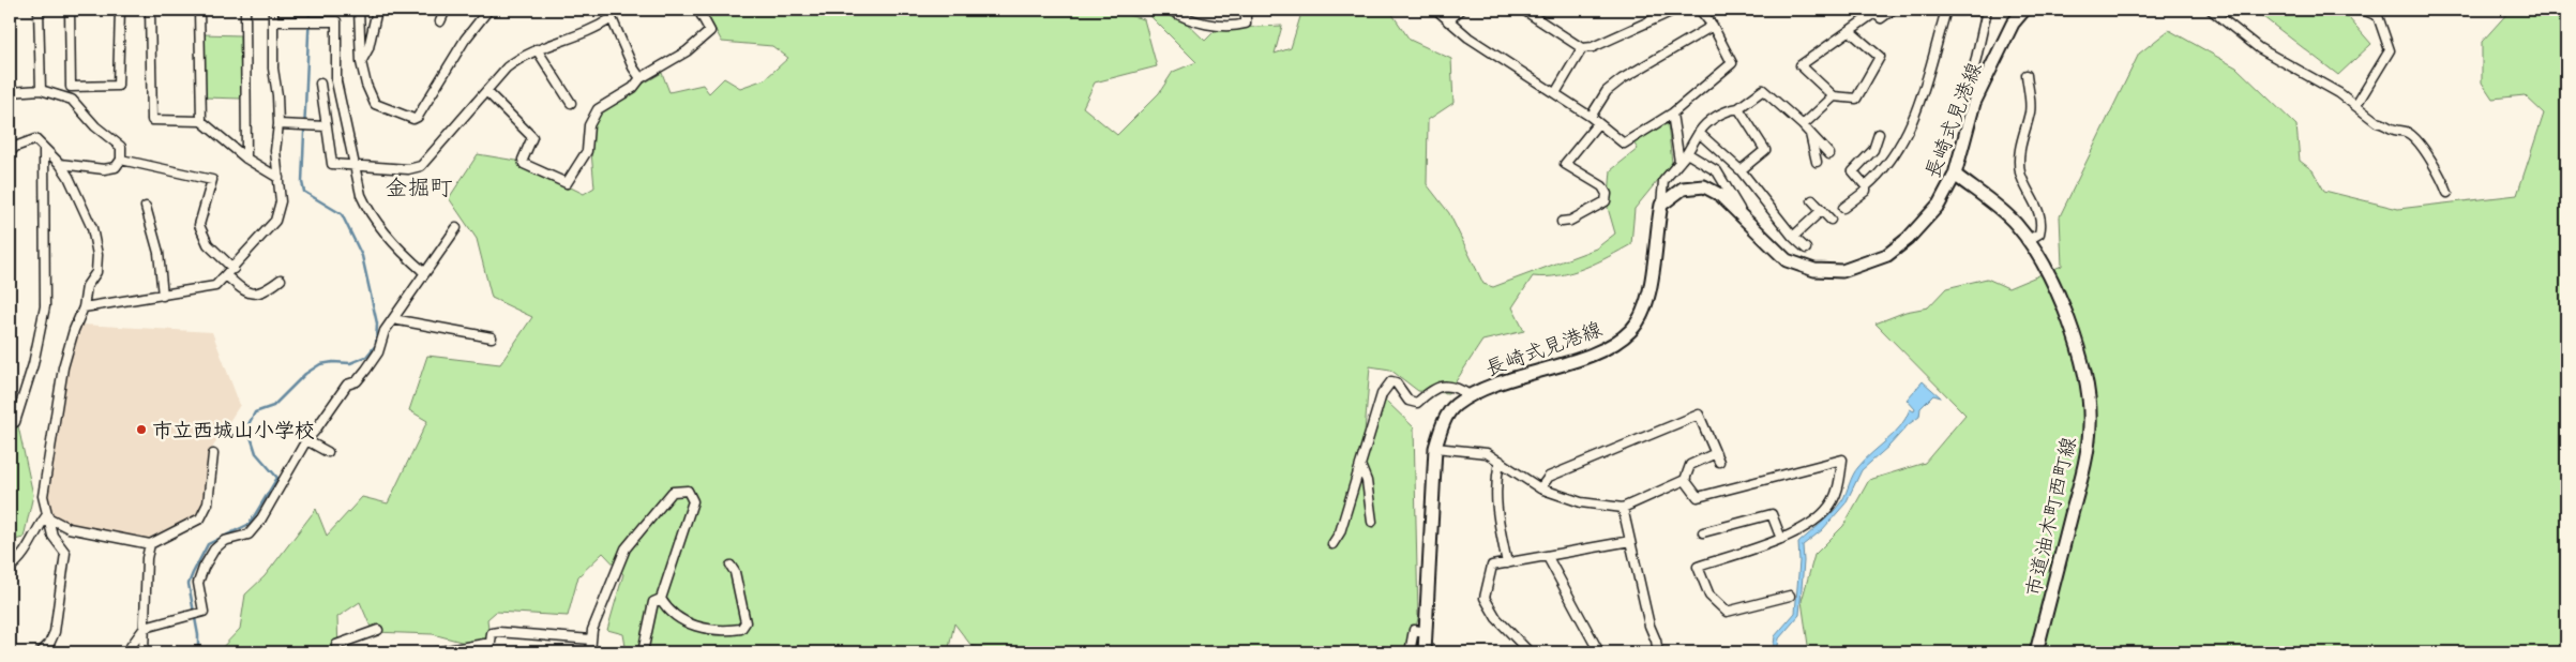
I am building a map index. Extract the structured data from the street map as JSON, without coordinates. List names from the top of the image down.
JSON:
{
  "streets": {
    "main road": ["長崎式見港線", "市道油木町西町線"]
  },
  "crossings": [
    ["長崎式見港線", "市道油木町西町線"]
  ],
  "districts": ["金掘町"],
  "places": ["市立西城山小学校"]
}
